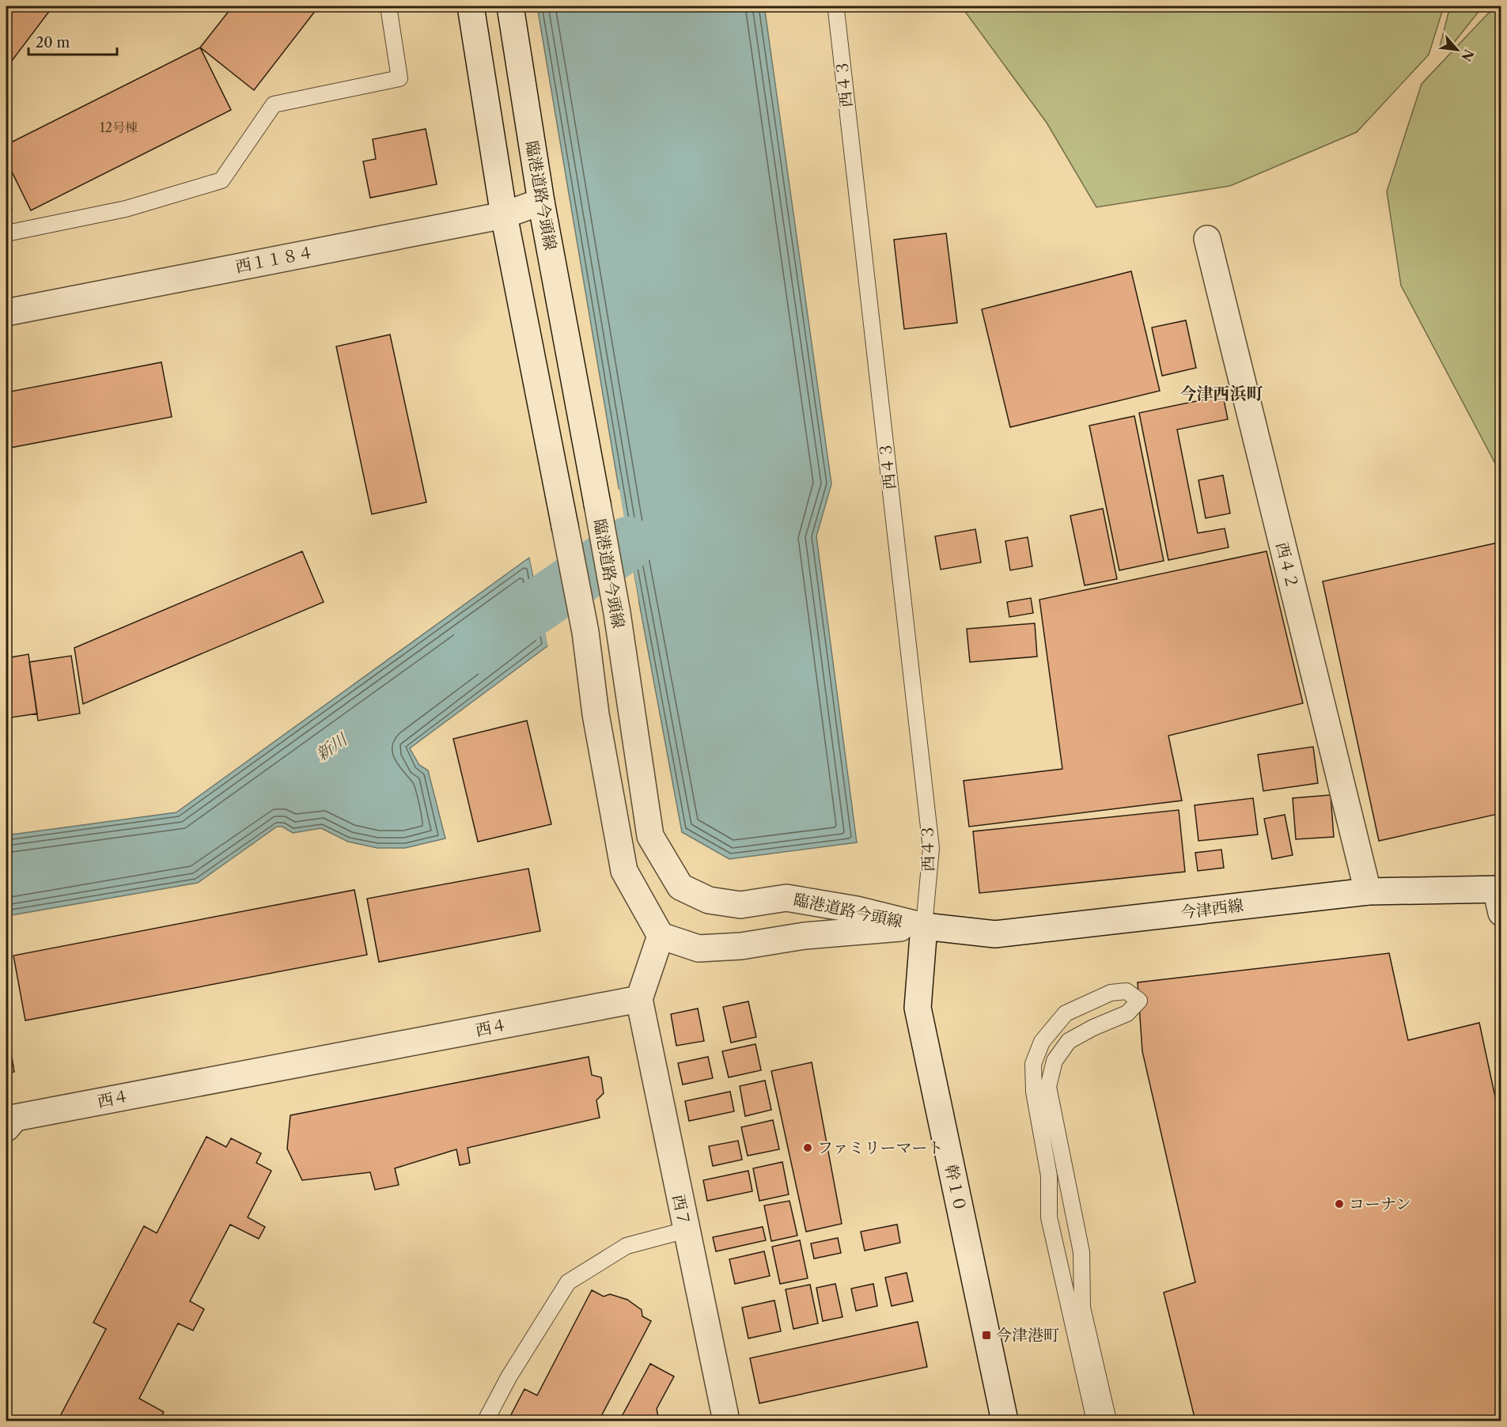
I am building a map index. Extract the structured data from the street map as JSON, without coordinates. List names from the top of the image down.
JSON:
{
  "streets": {
    "street": [
      "臨港道路今頭線",
      "西１１８４",
      "西４２",
      "今津西線",
      "西４",
      "幹１０",
      "西７"
    ],
    "lane": ["西４３"]
  },
  "crossings": [
    ["西４３", "臨港道路今頭線"],
    ["西４３", "今津西線"],
    ["西４３", "幹１０"],
    ["臨港道路今頭線", "西１１８４"],
    ["臨港道路今頭線", "今津西線"],
    ["臨港道路今頭線", "幹１０"],
    ["西４２", "今津西線"],
    ["今津西線", "幹１０"],
    ["西４", "西７"]
  ],
  "districts": ["今津西浜町"],
  "water": ["新川"],
  "places": {
    "other": ["ファミリーマート", "コーナン"],
    "transit": ["今津港町"]
  },
  "house_numbers": ["12号棟"],
  "scale_bar": "20 m",
  "north": "bottom right"
}
